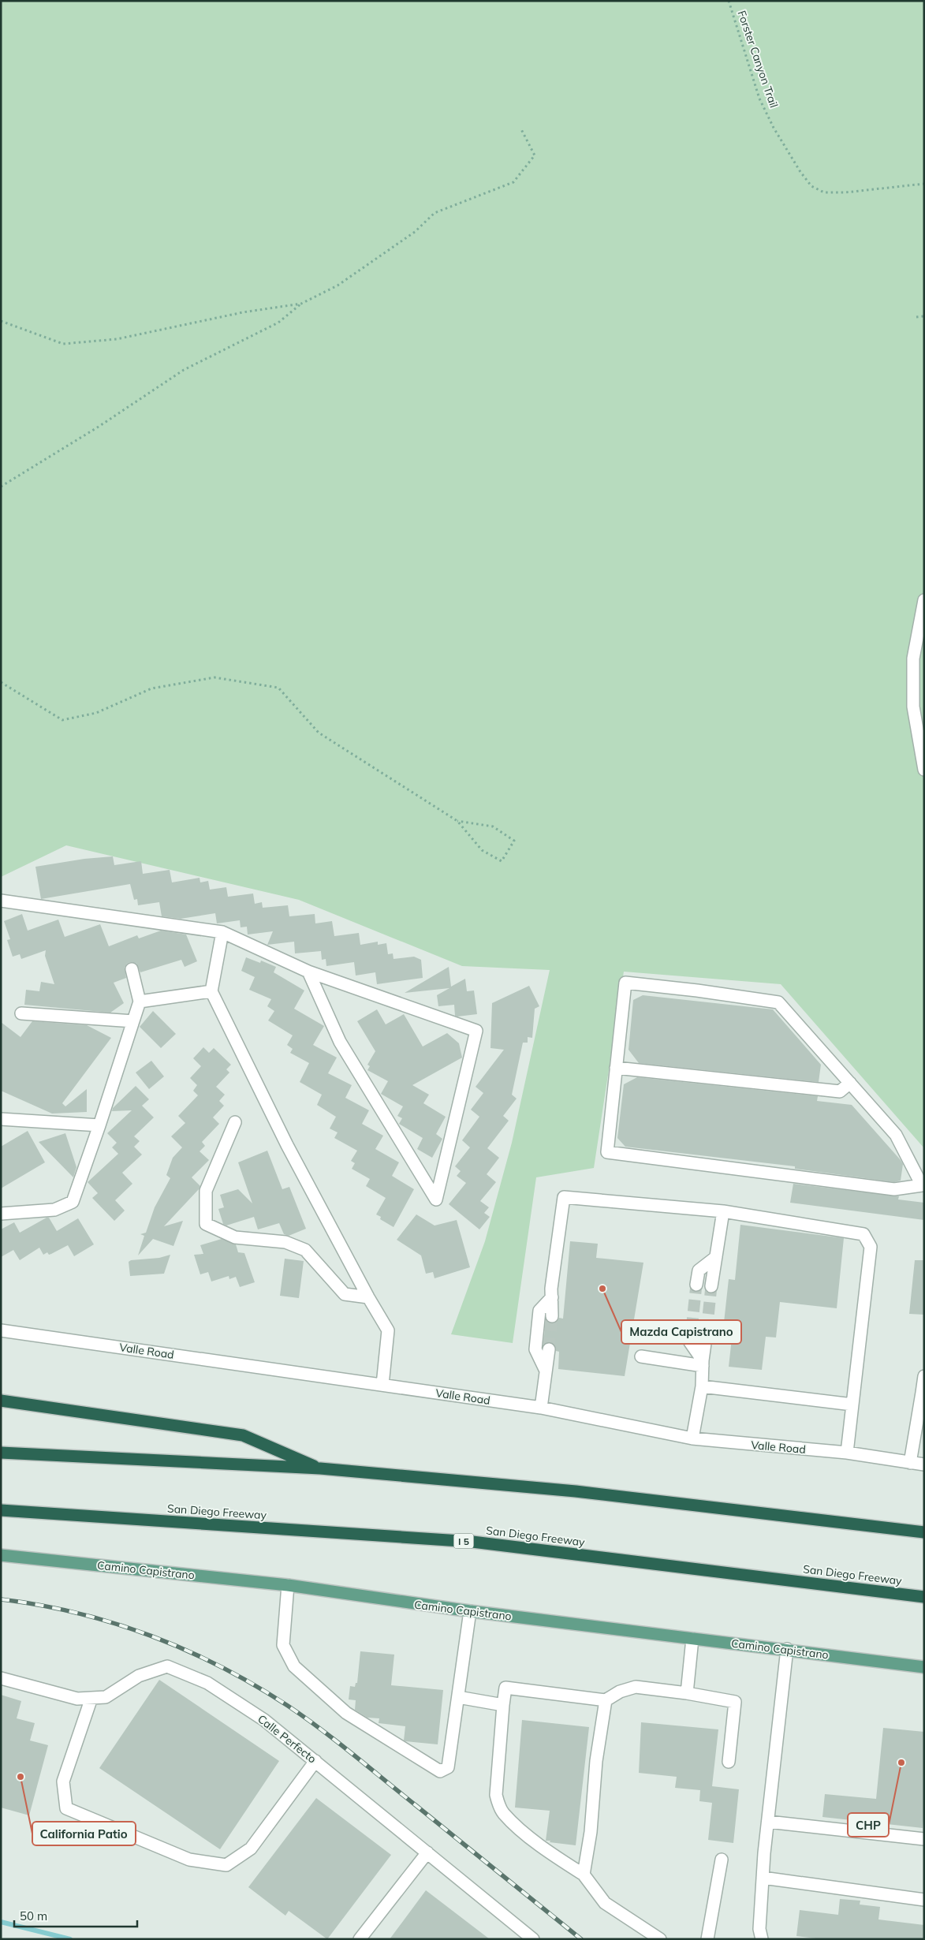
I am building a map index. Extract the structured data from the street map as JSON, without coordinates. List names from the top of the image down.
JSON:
{
  "streets": {
    "highway": ["San Diego Freeway", "I 5"],
    "main road": ["Camino Capistrano"],
    "street": ["Valle Road", "Calle Perfecto"],
    "path": ["Forster Canyon Trail"]
  },
  "places": ["Mazda Capistrano", "CHP", "California Patio"],
  "scale_bar": "50 m"
}
